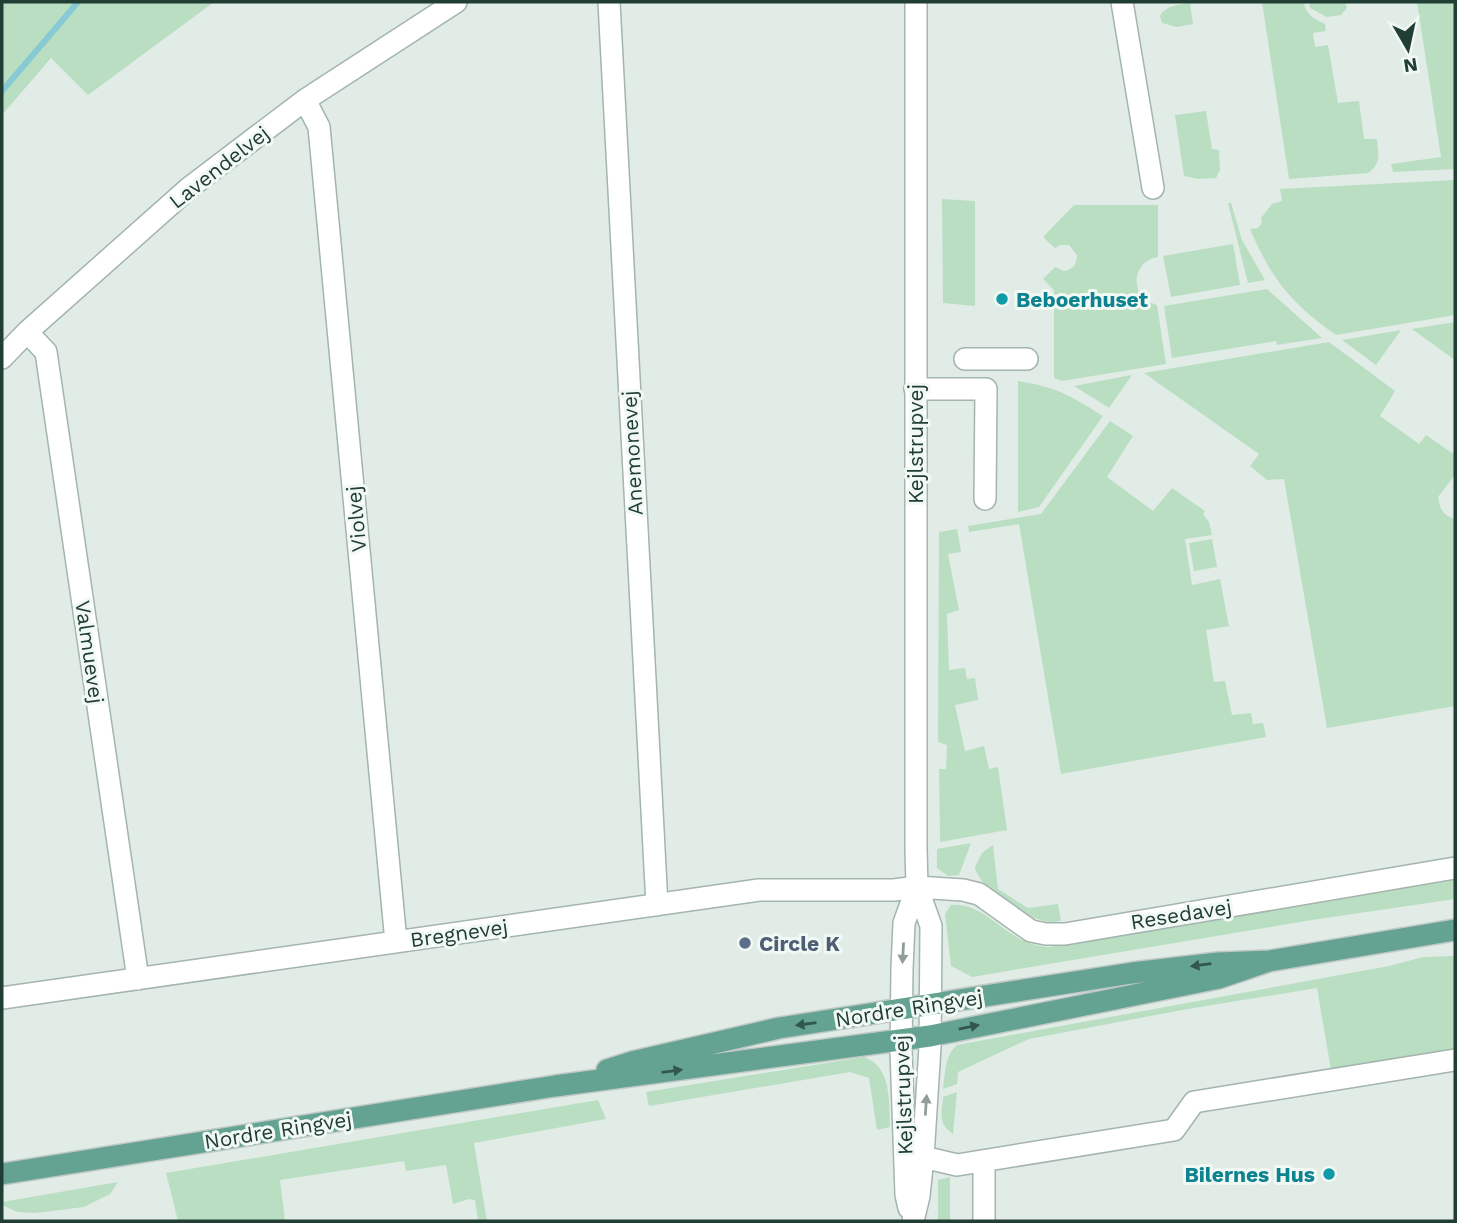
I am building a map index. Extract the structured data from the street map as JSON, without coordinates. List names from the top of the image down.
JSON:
{
  "streets": {
    "main road": ["Nordre Ringvej"],
    "street": [
      "Lavendelvej",
      "Kejlstrupvej",
      "Anemonevej",
      "Violvej",
      "Valmuevej",
      "Resedavej",
      "Bregnevej"
    ]
  },
  "crossings": [
    ["Lavendelvej", "Violvej"],
    ["Lavendelvej", "Valmuevej"],
    ["Kejlstrupvej", "Resedavej"],
    ["Kejlstrupvej", "Bregnevej"],
    ["Kejlstrupvej", "Nordre Ringvej"],
    ["Anemonevej", "Bregnevej"],
    ["Violvej", "Bregnevej"],
    ["Valmuevej", "Bregnevej"],
    ["Resedavej", "Bregnevej"]
  ],
  "places": ["Beboerhuset", "Circle K", "Bilernes Hus"],
  "north": "bottom"
}
